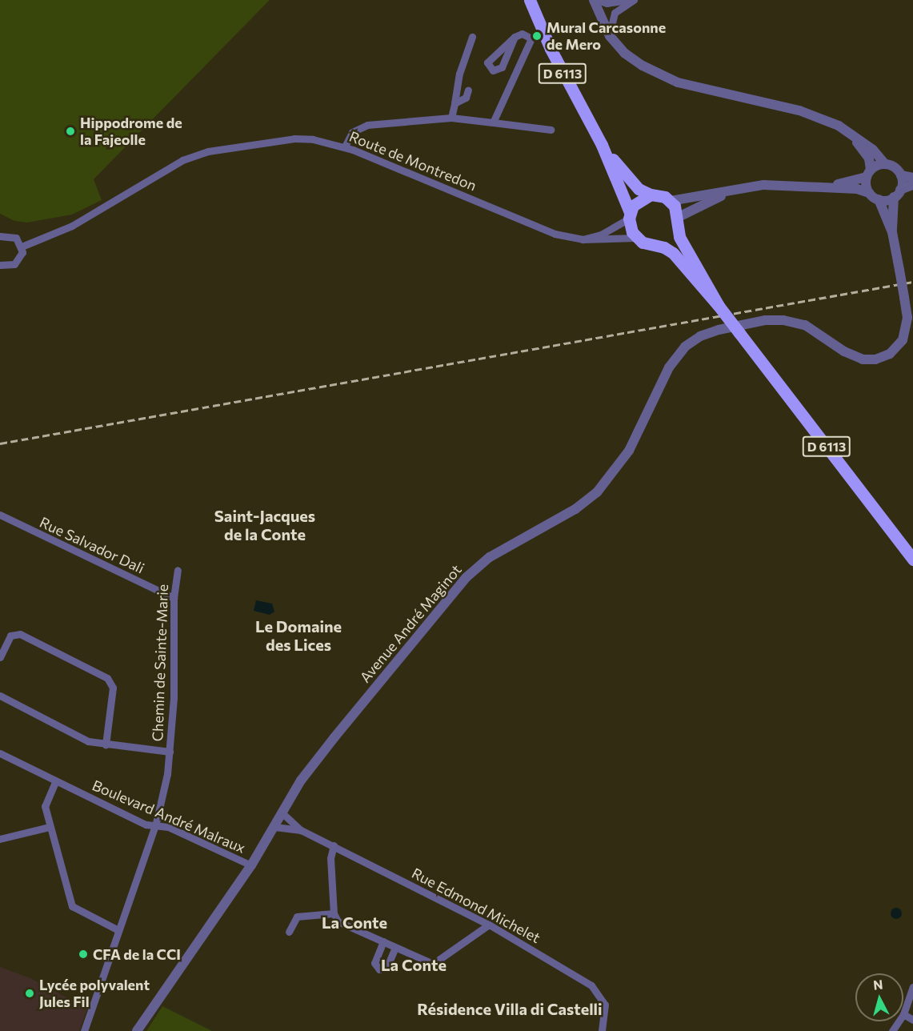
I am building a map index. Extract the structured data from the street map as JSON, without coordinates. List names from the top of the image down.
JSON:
{
  "streets": {
    "main road": ["D 6113"],
    "street": [
      "Route de Montredon",
      "Rue Salvador Dali",
      "Avenue André Maginot",
      "Chemin de Sainte-Marie",
      "Boulevard André Malraux",
      "Rue Edmond Michelet"
    ]
  },
  "crossings": [
    ["D 6113", "Route de Montredon"],
    ["Rue Salvador Dali", "Chemin de Sainte-Marie"],
    ["Avenue André Maginot", "Boulevard André Malraux"],
    ["Avenue André Maginot", "Rue Edmond Michelet"],
    ["Chemin de Sainte-Marie", "Boulevard André Malraux"]
  ],
  "districts": [
    "Saint-Jacques de la Conte",
    "Le Domaine des Lices",
    "La Conte",
    "La Conte",
    "Résidence Villa di Castelli"
  ],
  "places": [
    "Mural Carcasonne de Mero",
    "Hippodrome de la Fajeolle",
    "CFA de la CCI",
    "Lycée polyvalent Jules Fil"
  ],
  "north": "top"
}
